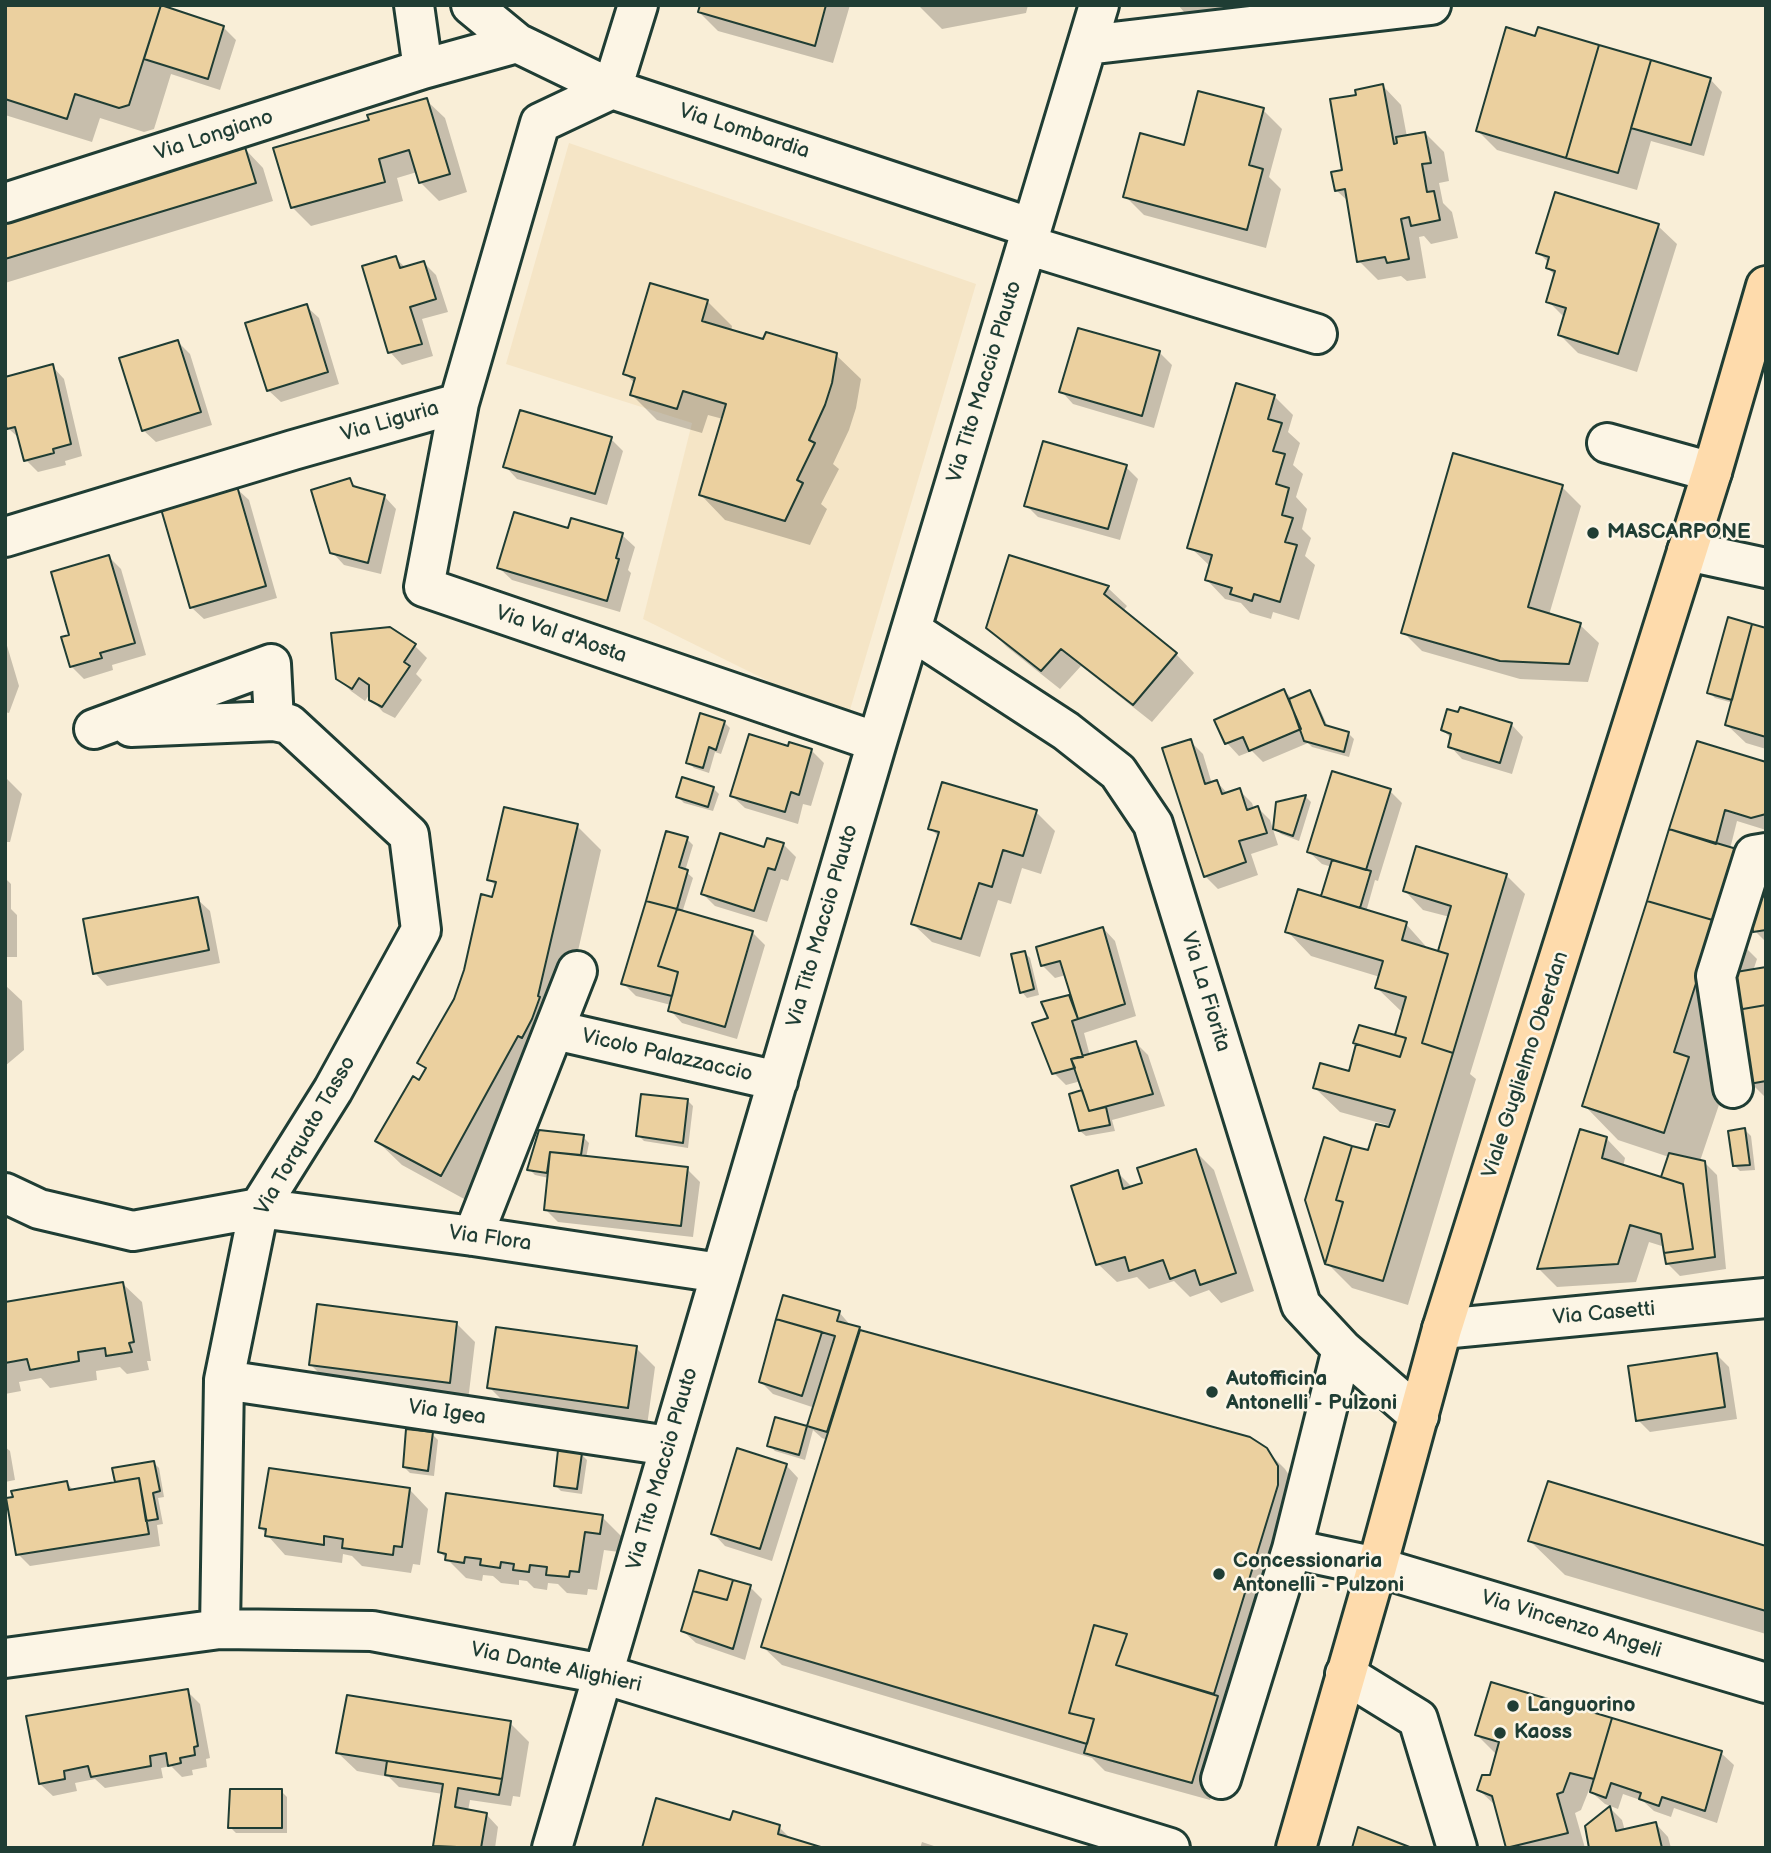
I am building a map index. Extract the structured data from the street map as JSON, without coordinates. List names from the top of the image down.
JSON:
{
  "streets": {
    "main road": ["Viale Guglielmo Oberdan"],
    "street": [
      "Via Lombardia",
      "Via Longiano",
      "Via Tito Maccio Plauto",
      "Via Liguria",
      "Via Val d'Aosta",
      "Via La Fiorita",
      "Vicolo Palazzaccio",
      "Via Torquato Tasso",
      "Via Flora",
      "Via Casetti",
      "Via Igea",
      "Via Vincenzo Angeli",
      "Via Dante Alighieri"
    ]
  },
  "crossings": [
    ["Via Lombardia", "Via Longiano"],
    ["Via Lombardia", "Via Tito Maccio Plauto"],
    ["Via Lombardia", "Via Liguria"],
    ["Via Tito Maccio Plauto", "Via Val d'Aosta"],
    ["Via Tito Maccio Plauto", "Via La Fiorita"],
    ["Via Tito Maccio Plauto", "Vicolo Palazzaccio"],
    ["Via Tito Maccio Plauto", "Via Flora"],
    ["Via Tito Maccio Plauto", "Via Igea"],
    ["Via Tito Maccio Plauto", "Via Dante Alighieri"],
    ["Via Liguria", "Via Val d'Aosta"],
    ["Via La Fiorita", "Viale Guglielmo Oberdan"],
    ["Viale Guglielmo Oberdan", "Via Casetti"],
    ["Viale Guglielmo Oberdan", "Via Vincenzo Angeli"],
    ["Via Torquato Tasso", "Via Flora"],
    ["Via Torquato Tasso", "Via Igea"],
    ["Via Torquato Tasso", "Via Dante Alighieri"]
  ],
  "places": [
    "MASCARPONE",
    "Autofficina Antonelli - Pulzoni",
    "Concessionaria Antonelli - Pulzoni",
    "Languorino",
    "Kaoss"
  ]
}
